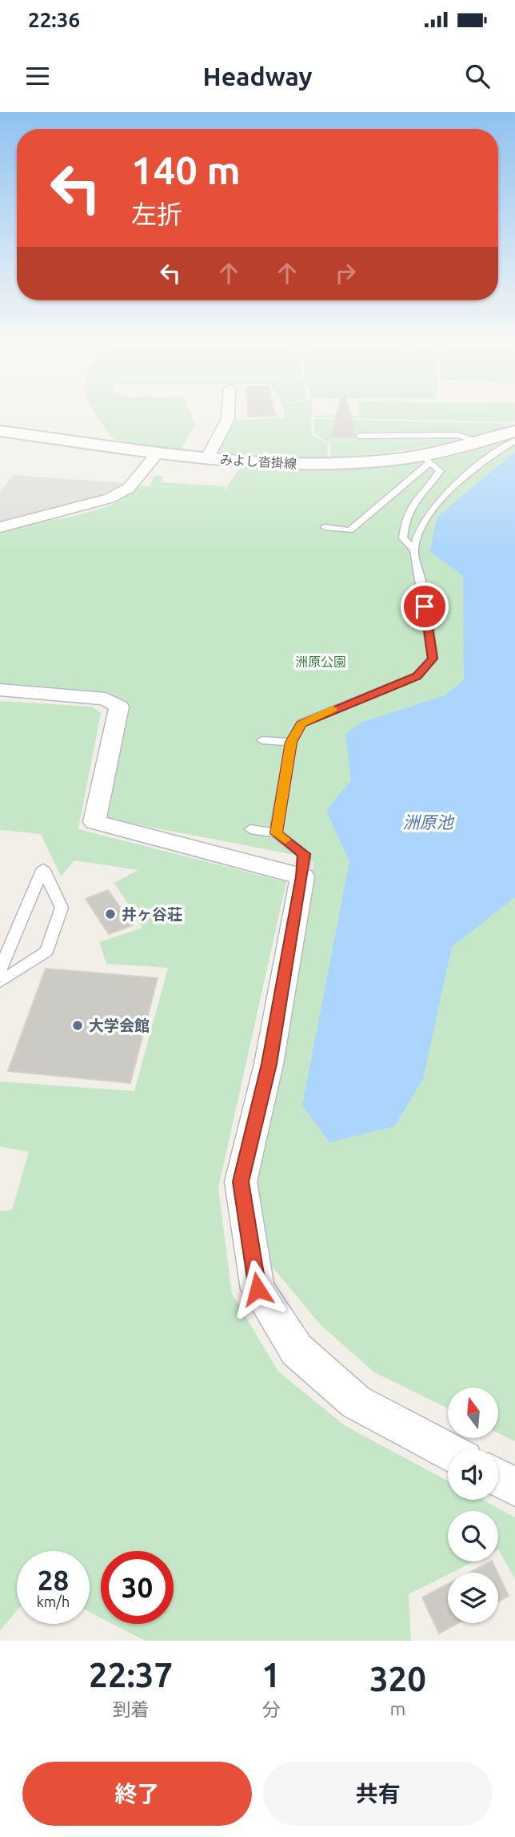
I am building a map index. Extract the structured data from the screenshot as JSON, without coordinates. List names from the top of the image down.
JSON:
{
  "streets": {
    "main road": ["みよし沓掛線"]
  },
  "water": ["洲原池"],
  "parks": ["洲原公園"],
  "places": ["井ヶ谷荘", "大学会館"],
  "north": "top",
  "page": {
    "status": "22:36",
    "header": "Headway",
    "turn": ["140 m", "左折"],
    "speed": "28 km/h",
    "limit": "30",
    "eta": [
      "22:37",
      "到着",
      "1",
      "分",
      "320",
      "m"
    ],
    "buttons": ["終了", "共有"]
  }
}
